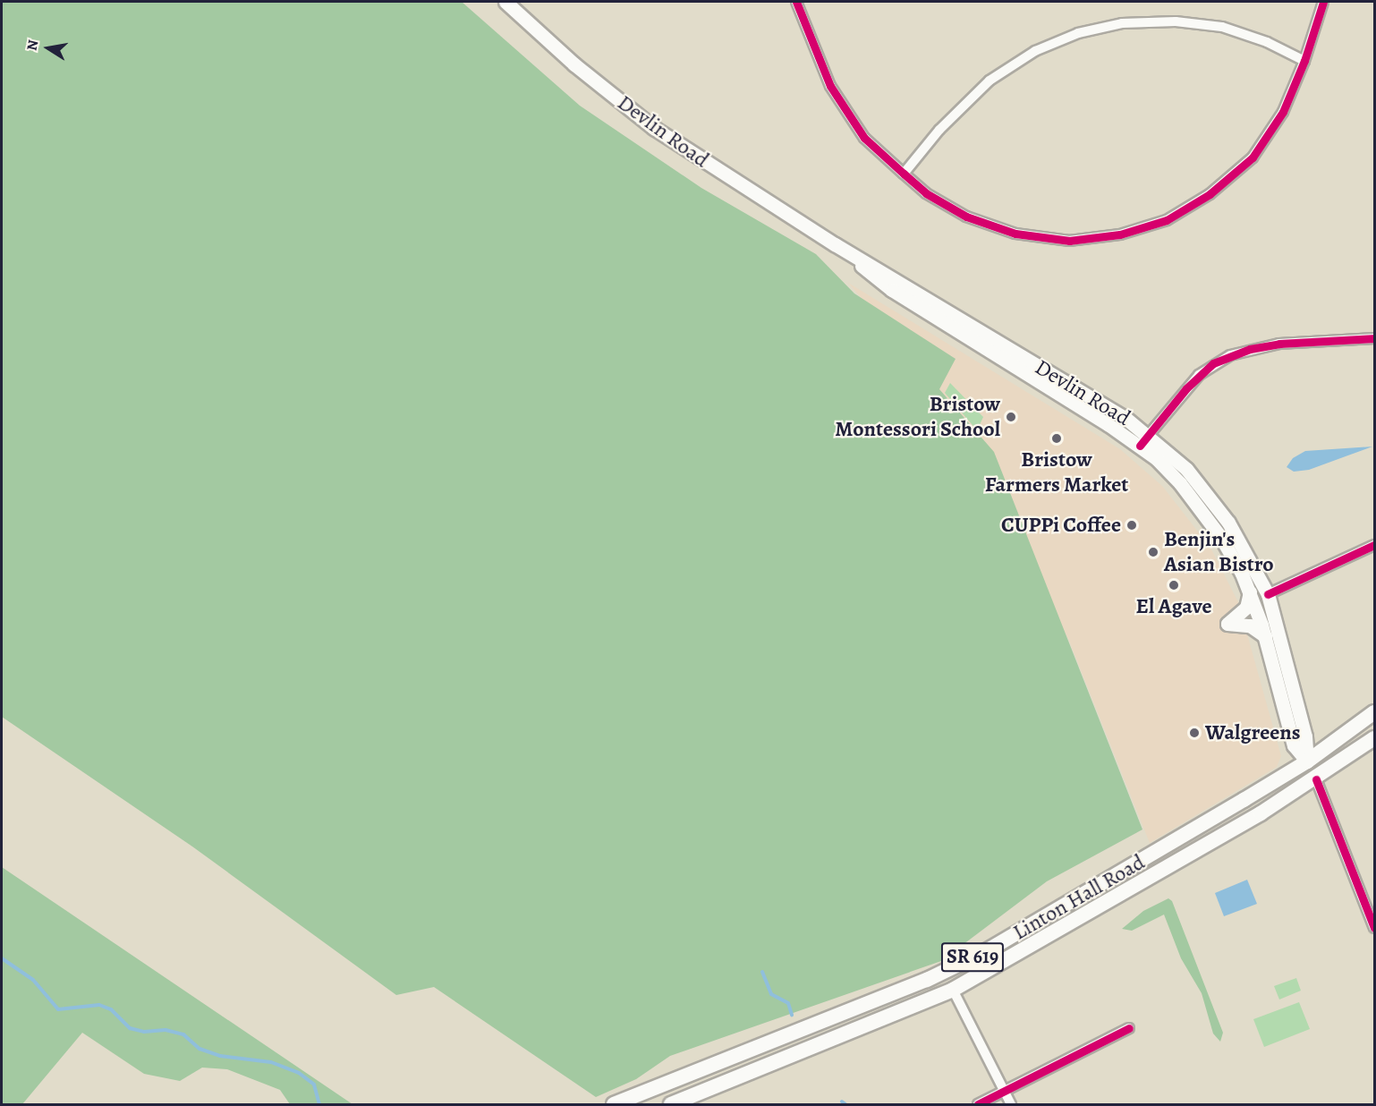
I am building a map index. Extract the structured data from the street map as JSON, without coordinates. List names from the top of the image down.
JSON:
{
  "streets": {
    "main road": ["Devlin Road", "Linton Hall Road", "SR 619"]
  },
  "crossings": [
    ["Devlin Road", "Linton Hall Road"]
  ],
  "places": [
    "Bristow Montessori School",
    "Bristow Farmers Market",
    "CUPPi Coffee",
    "Benjin's Asian Bistro",
    "El Agave",
    "Walgreens"
  ],
  "north": "left"
}
